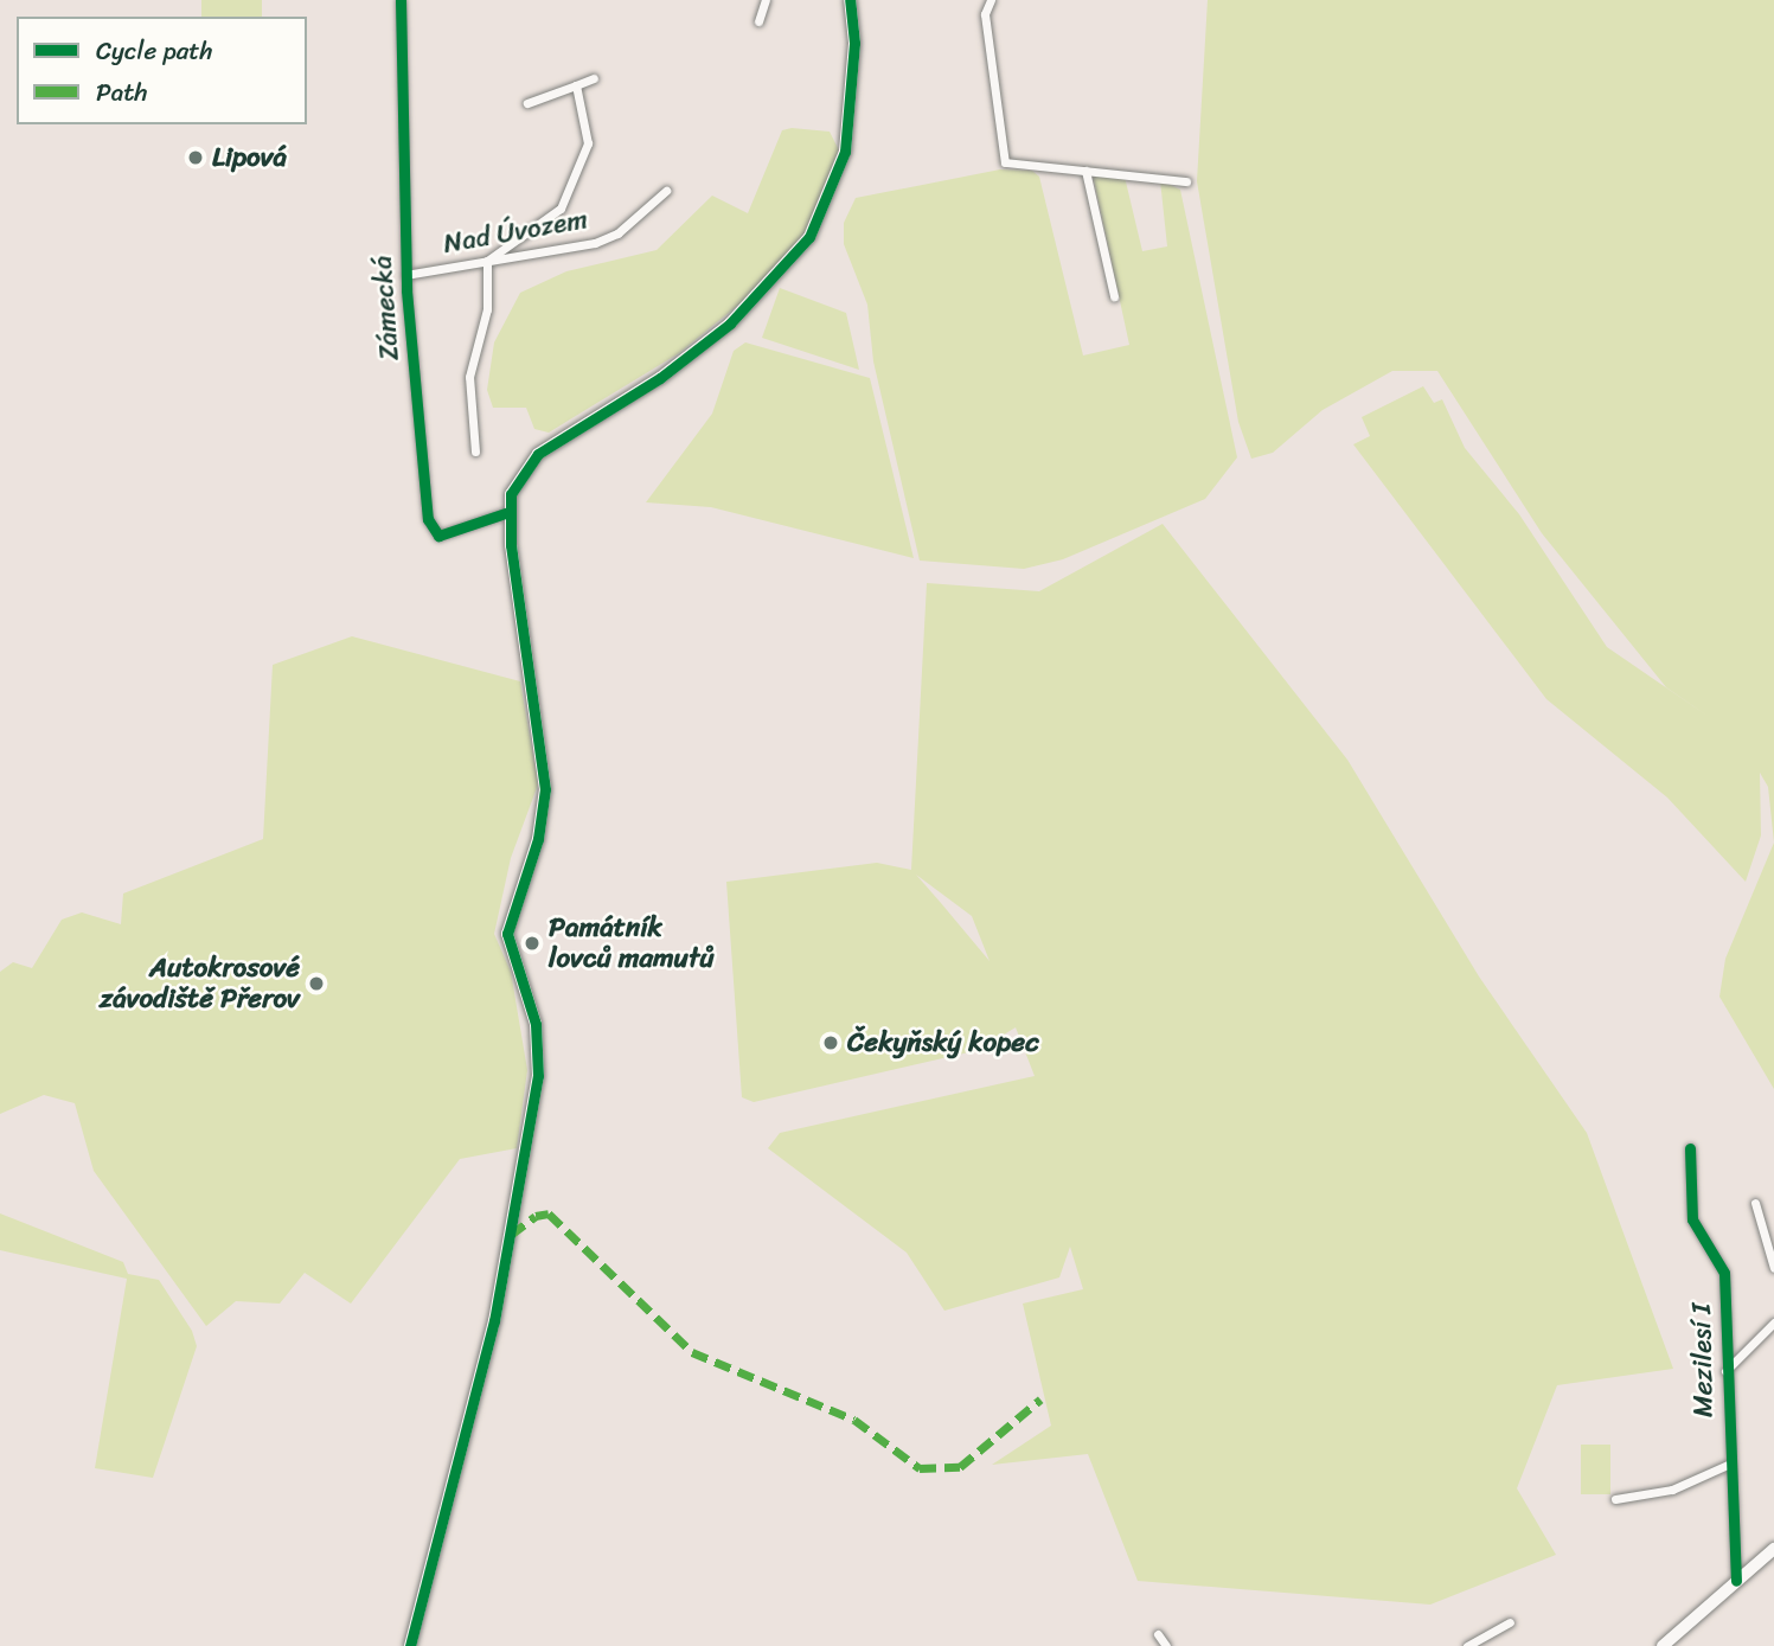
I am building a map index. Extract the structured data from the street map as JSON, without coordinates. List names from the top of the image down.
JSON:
{
  "streets": {
    "street": ["Nad Úvozem", "Zámecká", "Mezilesí I"]
  },
  "crossings": [
    ["Nad Úvozem", "Zámecká"]
  ],
  "places": [
    "Lipová",
    "Památník lovců mamutů",
    "Autokrosové závodiště Přerov",
    "Čekyňský kopec"
  ],
  "legend": ["Cycle path", "Path"]
}
